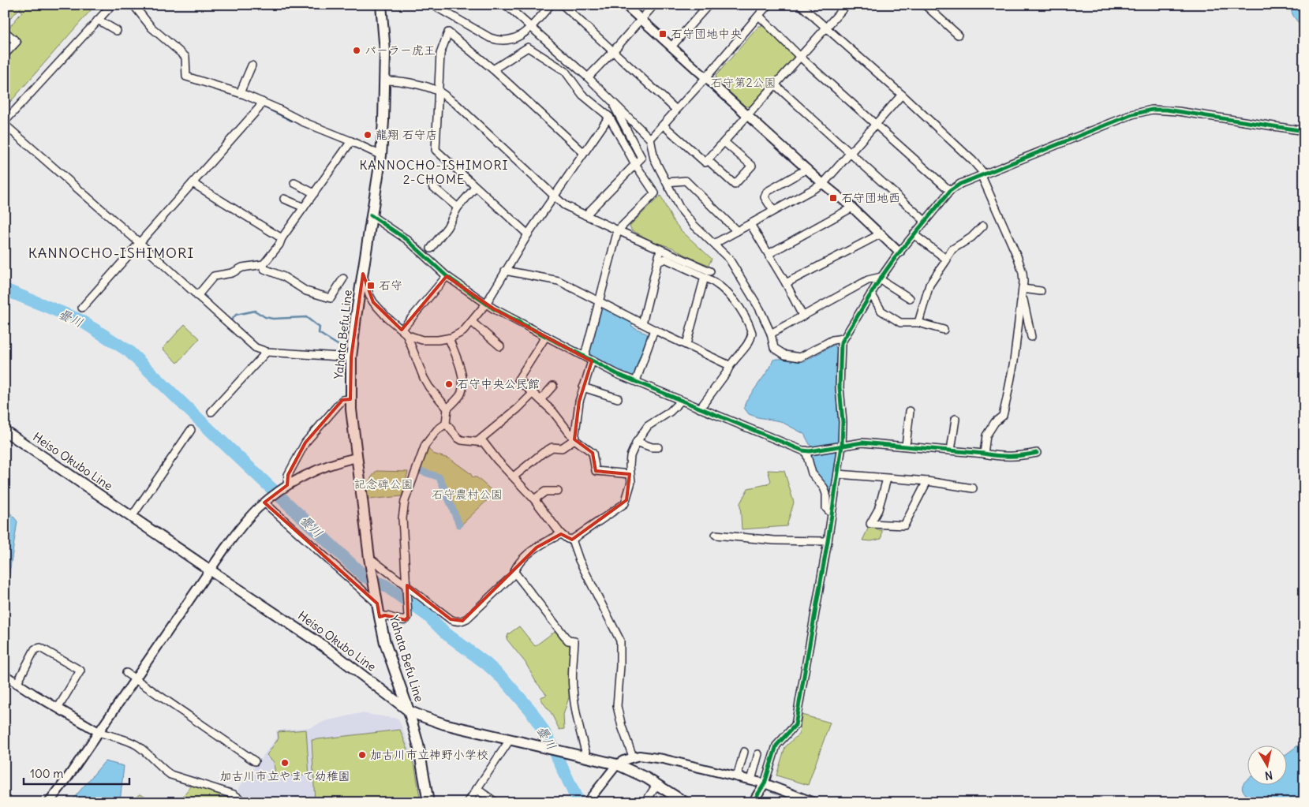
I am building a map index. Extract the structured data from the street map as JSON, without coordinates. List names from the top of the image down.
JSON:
{
  "streets": {
    "main road": ["Yahata Befu Line", "Heiso Okubo Line"]
  },
  "crossings": [
    ["Yahata Befu Line", "Heiso Okubo Line"]
  ],
  "districts": ["KANNOCHO-ISHIMORI 2-CHOME", "KANNOCHO-ISHIMORI"],
  "water": ["曇川"],
  "parks": ["石守第2公園", "記念碑公園", "石守農村公園"],
  "places": {
    "transit": ["石守団地中央", "石守団地西", "石守"],
    "other": [
      "パーラー虎王",
      "龍翔 石守店",
      "石守中央公民館",
      "加古川市立神野小学校",
      "加古川市立やまて幼稚園"
    ]
  },
  "scale_bar": "100 m",
  "north": "bottom"
}
